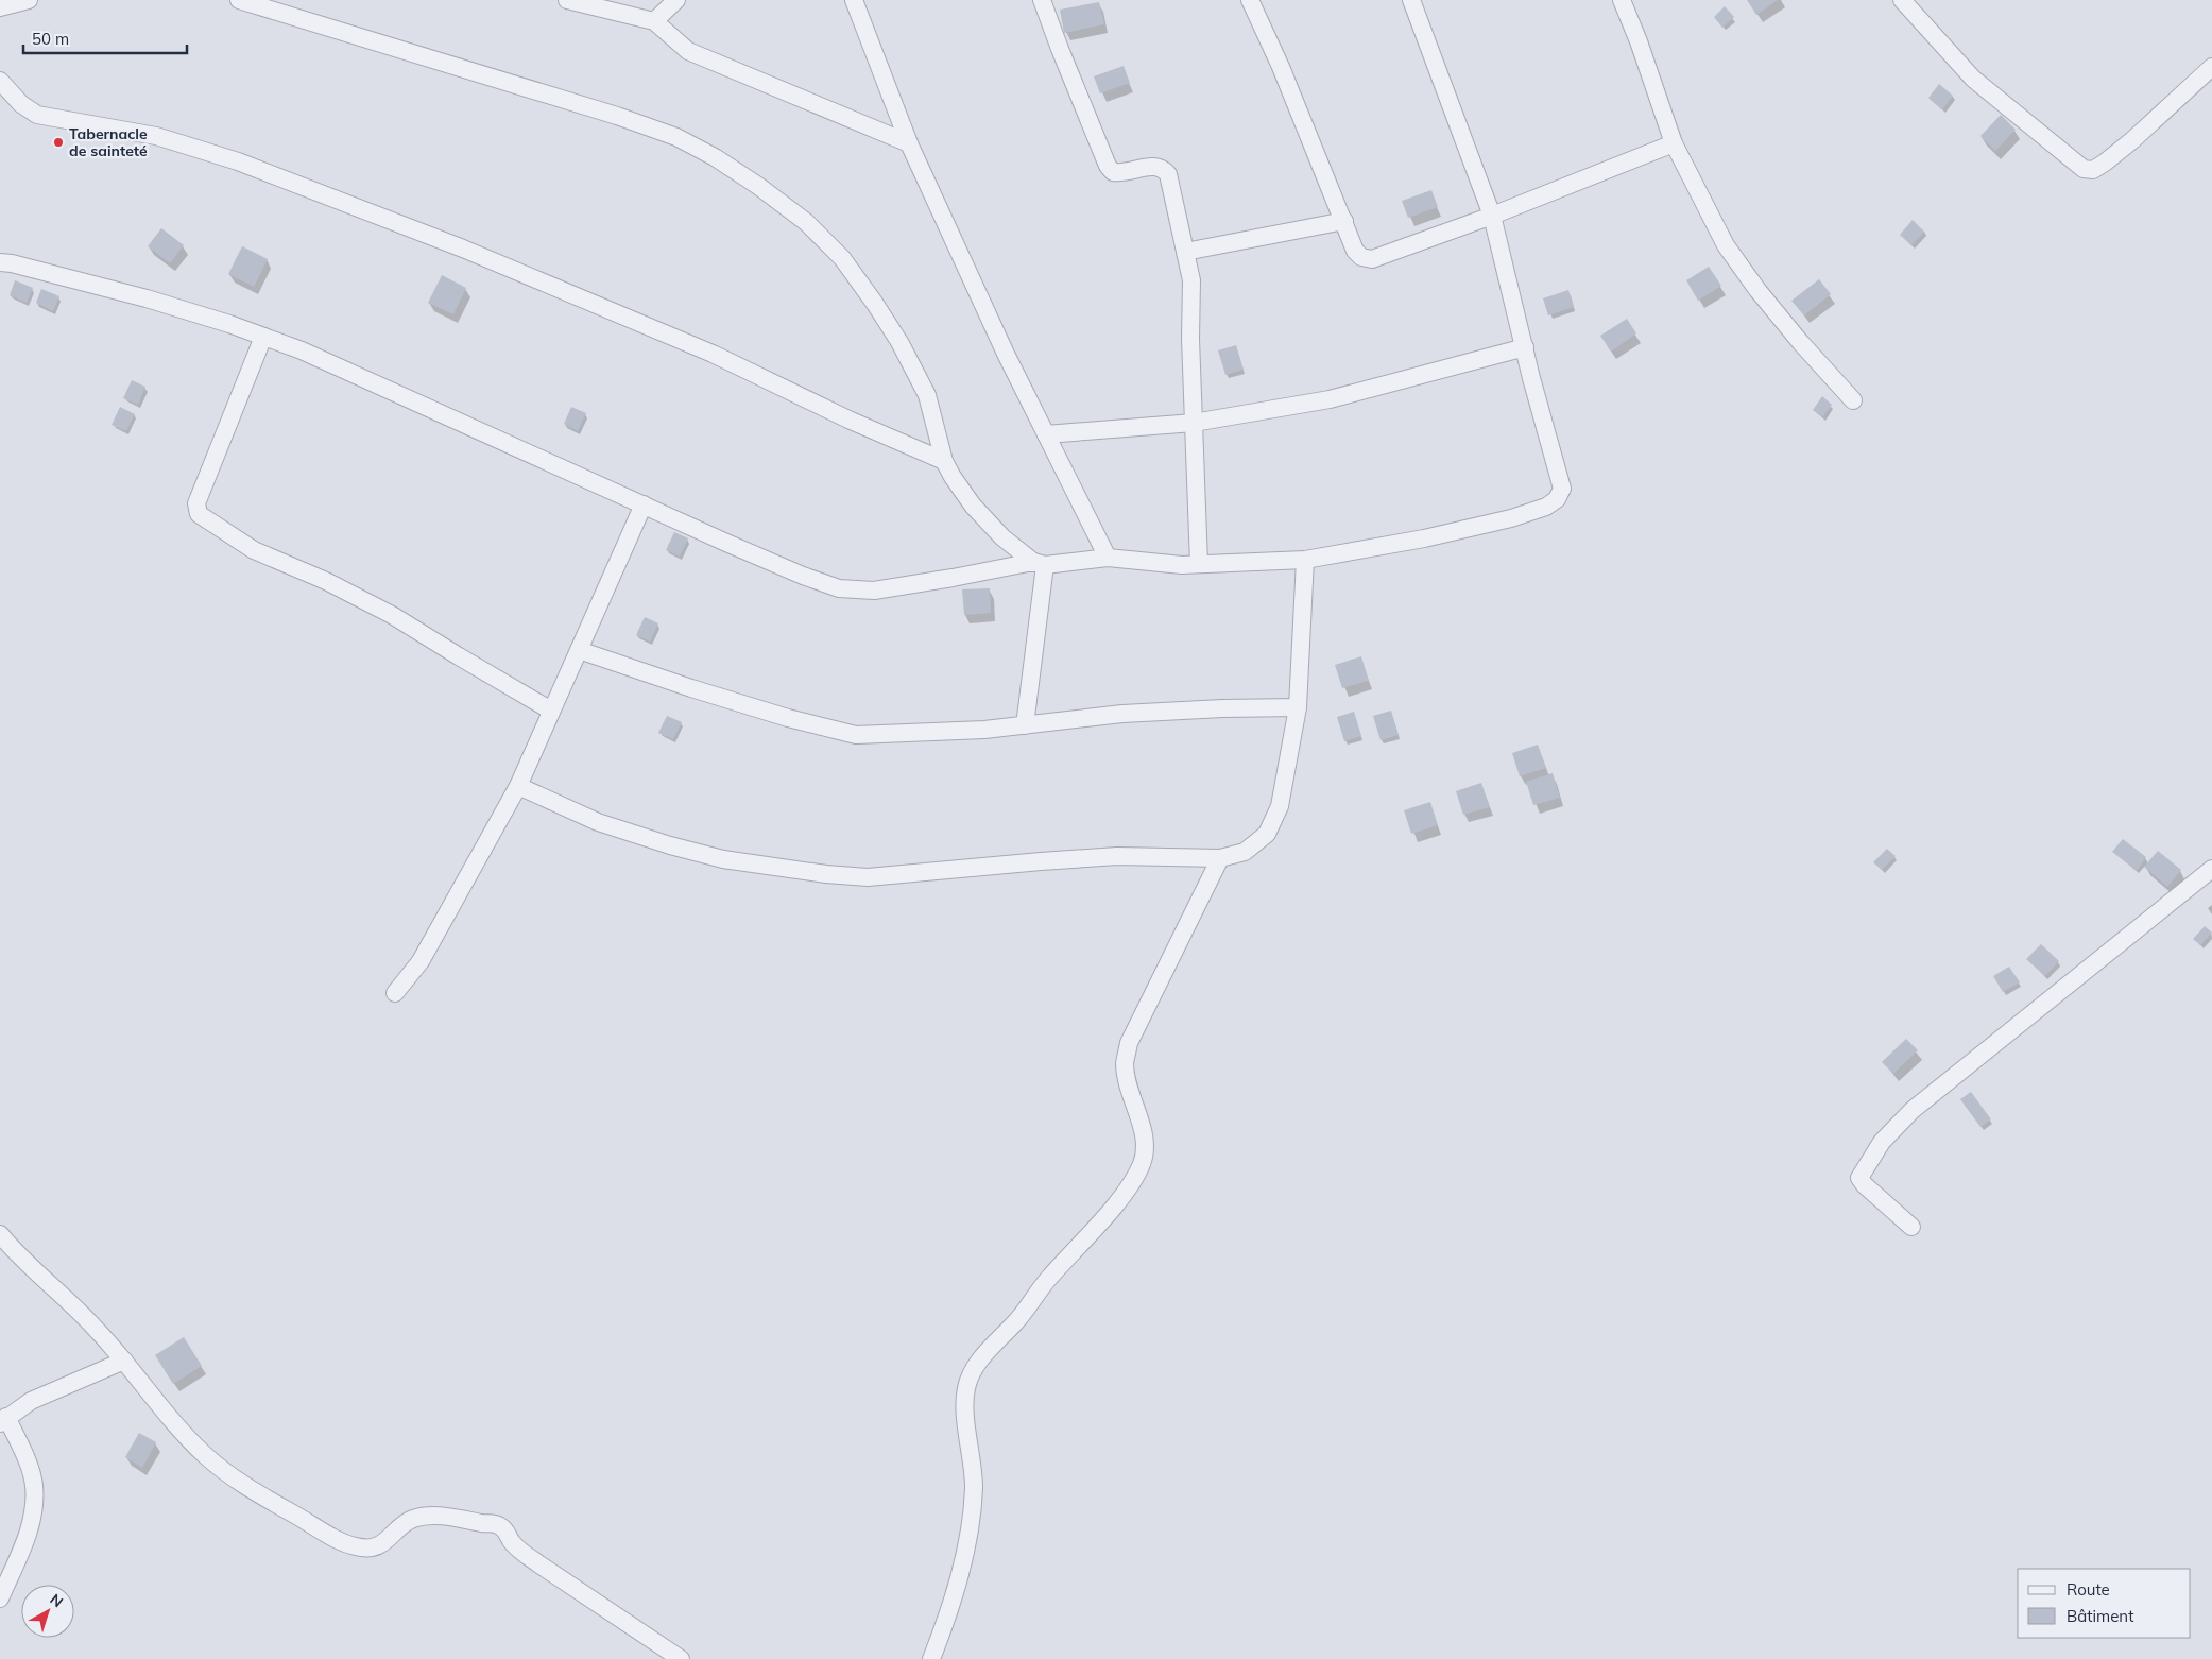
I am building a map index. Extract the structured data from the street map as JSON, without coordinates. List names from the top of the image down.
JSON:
{
  "places": ["Tabernacle de sainteté"],
  "legend": ["Route", "Bâtiment"],
  "scale_bar": "50 m",
  "north": "top right"
}
